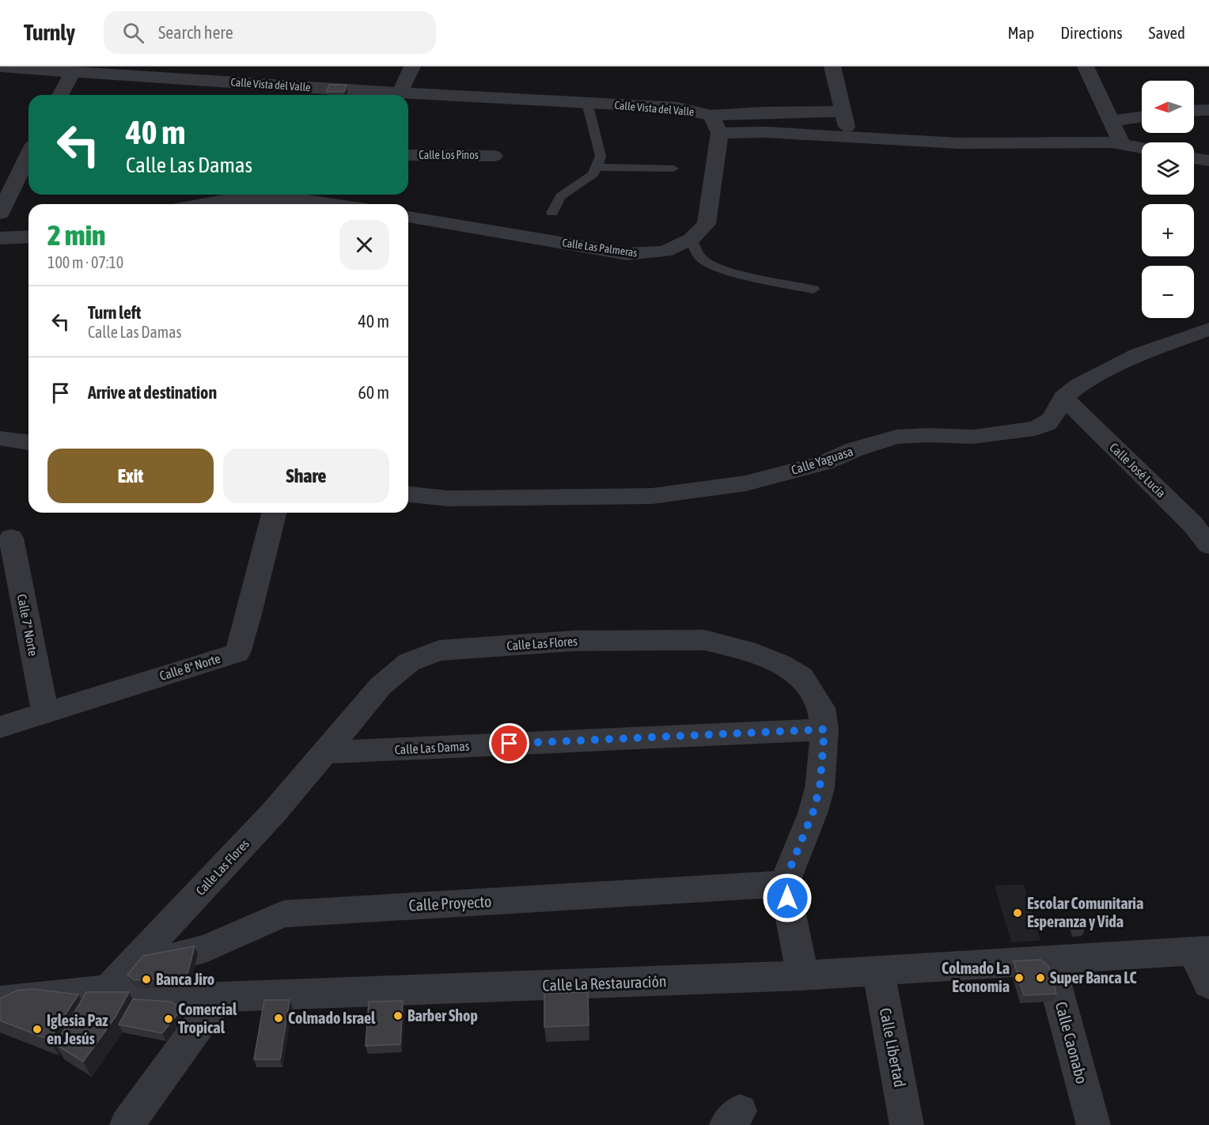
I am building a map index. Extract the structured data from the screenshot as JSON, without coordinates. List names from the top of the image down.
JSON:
{
  "streets": {
    "street": [
      "Calle Vista del Valle",
      "Calle Los Pinos",
      "Calle Las Palmeras",
      "Calle Yaguasa",
      "Calle José Lucía",
      "Calle 7ª Norte",
      "Calle Las Flores",
      "Calle 8ª Norte",
      "Calle Las Damas",
      "Calle Proyecto",
      "Calle La Restauración",
      "Calle Caonabo",
      "Calle Libertad"
    ]
  },
  "crossings": [
    ["Calle Yaguasa", "Calle José Lucía"],
    ["Calle 7ª Norte", "Calle 8ª Norte"],
    ["Calle Las Flores", "Calle Las Damas"],
    ["Calle Las Flores", "Calle Proyecto"],
    ["Calle Las Flores", "Calle La Restauración"],
    ["Calle Proyecto", "Calle La Restauración"],
    ["Calle La Restauración", "Calle Caonabo"],
    ["Calle La Restauración", "Calle Libertad"]
  ],
  "places": [
    "Escolar Comunitaria Esperanza y Vida",
    "Colmado La Economia",
    "Super Banca LC",
    "Banca Jiro",
    "Barber Shop",
    "Colmado Israel",
    "Comercial Tropical",
    "Iglesia Paz en Jesús"
  ],
  "north": "left",
  "page": {
    "header": "Turnly",
    "search": "Search here",
    "nav": ["Map", "Directions", "Saved"],
    "map_buttons": ["+", "−"],
    "turn": ["40 m", "Calle Las Damas"],
    "heading": ["2 min", "100 m · 07:10"],
    "list": [
      {
        "name": "Turn left",
        "note": "Calle Las Damas",
        "value": "40 m"
      },
      {
        "name": "Arrive at destination",
        "value": "60 m"
      }
    ],
    "buttons": ["Exit", "Share"]
  }
}
